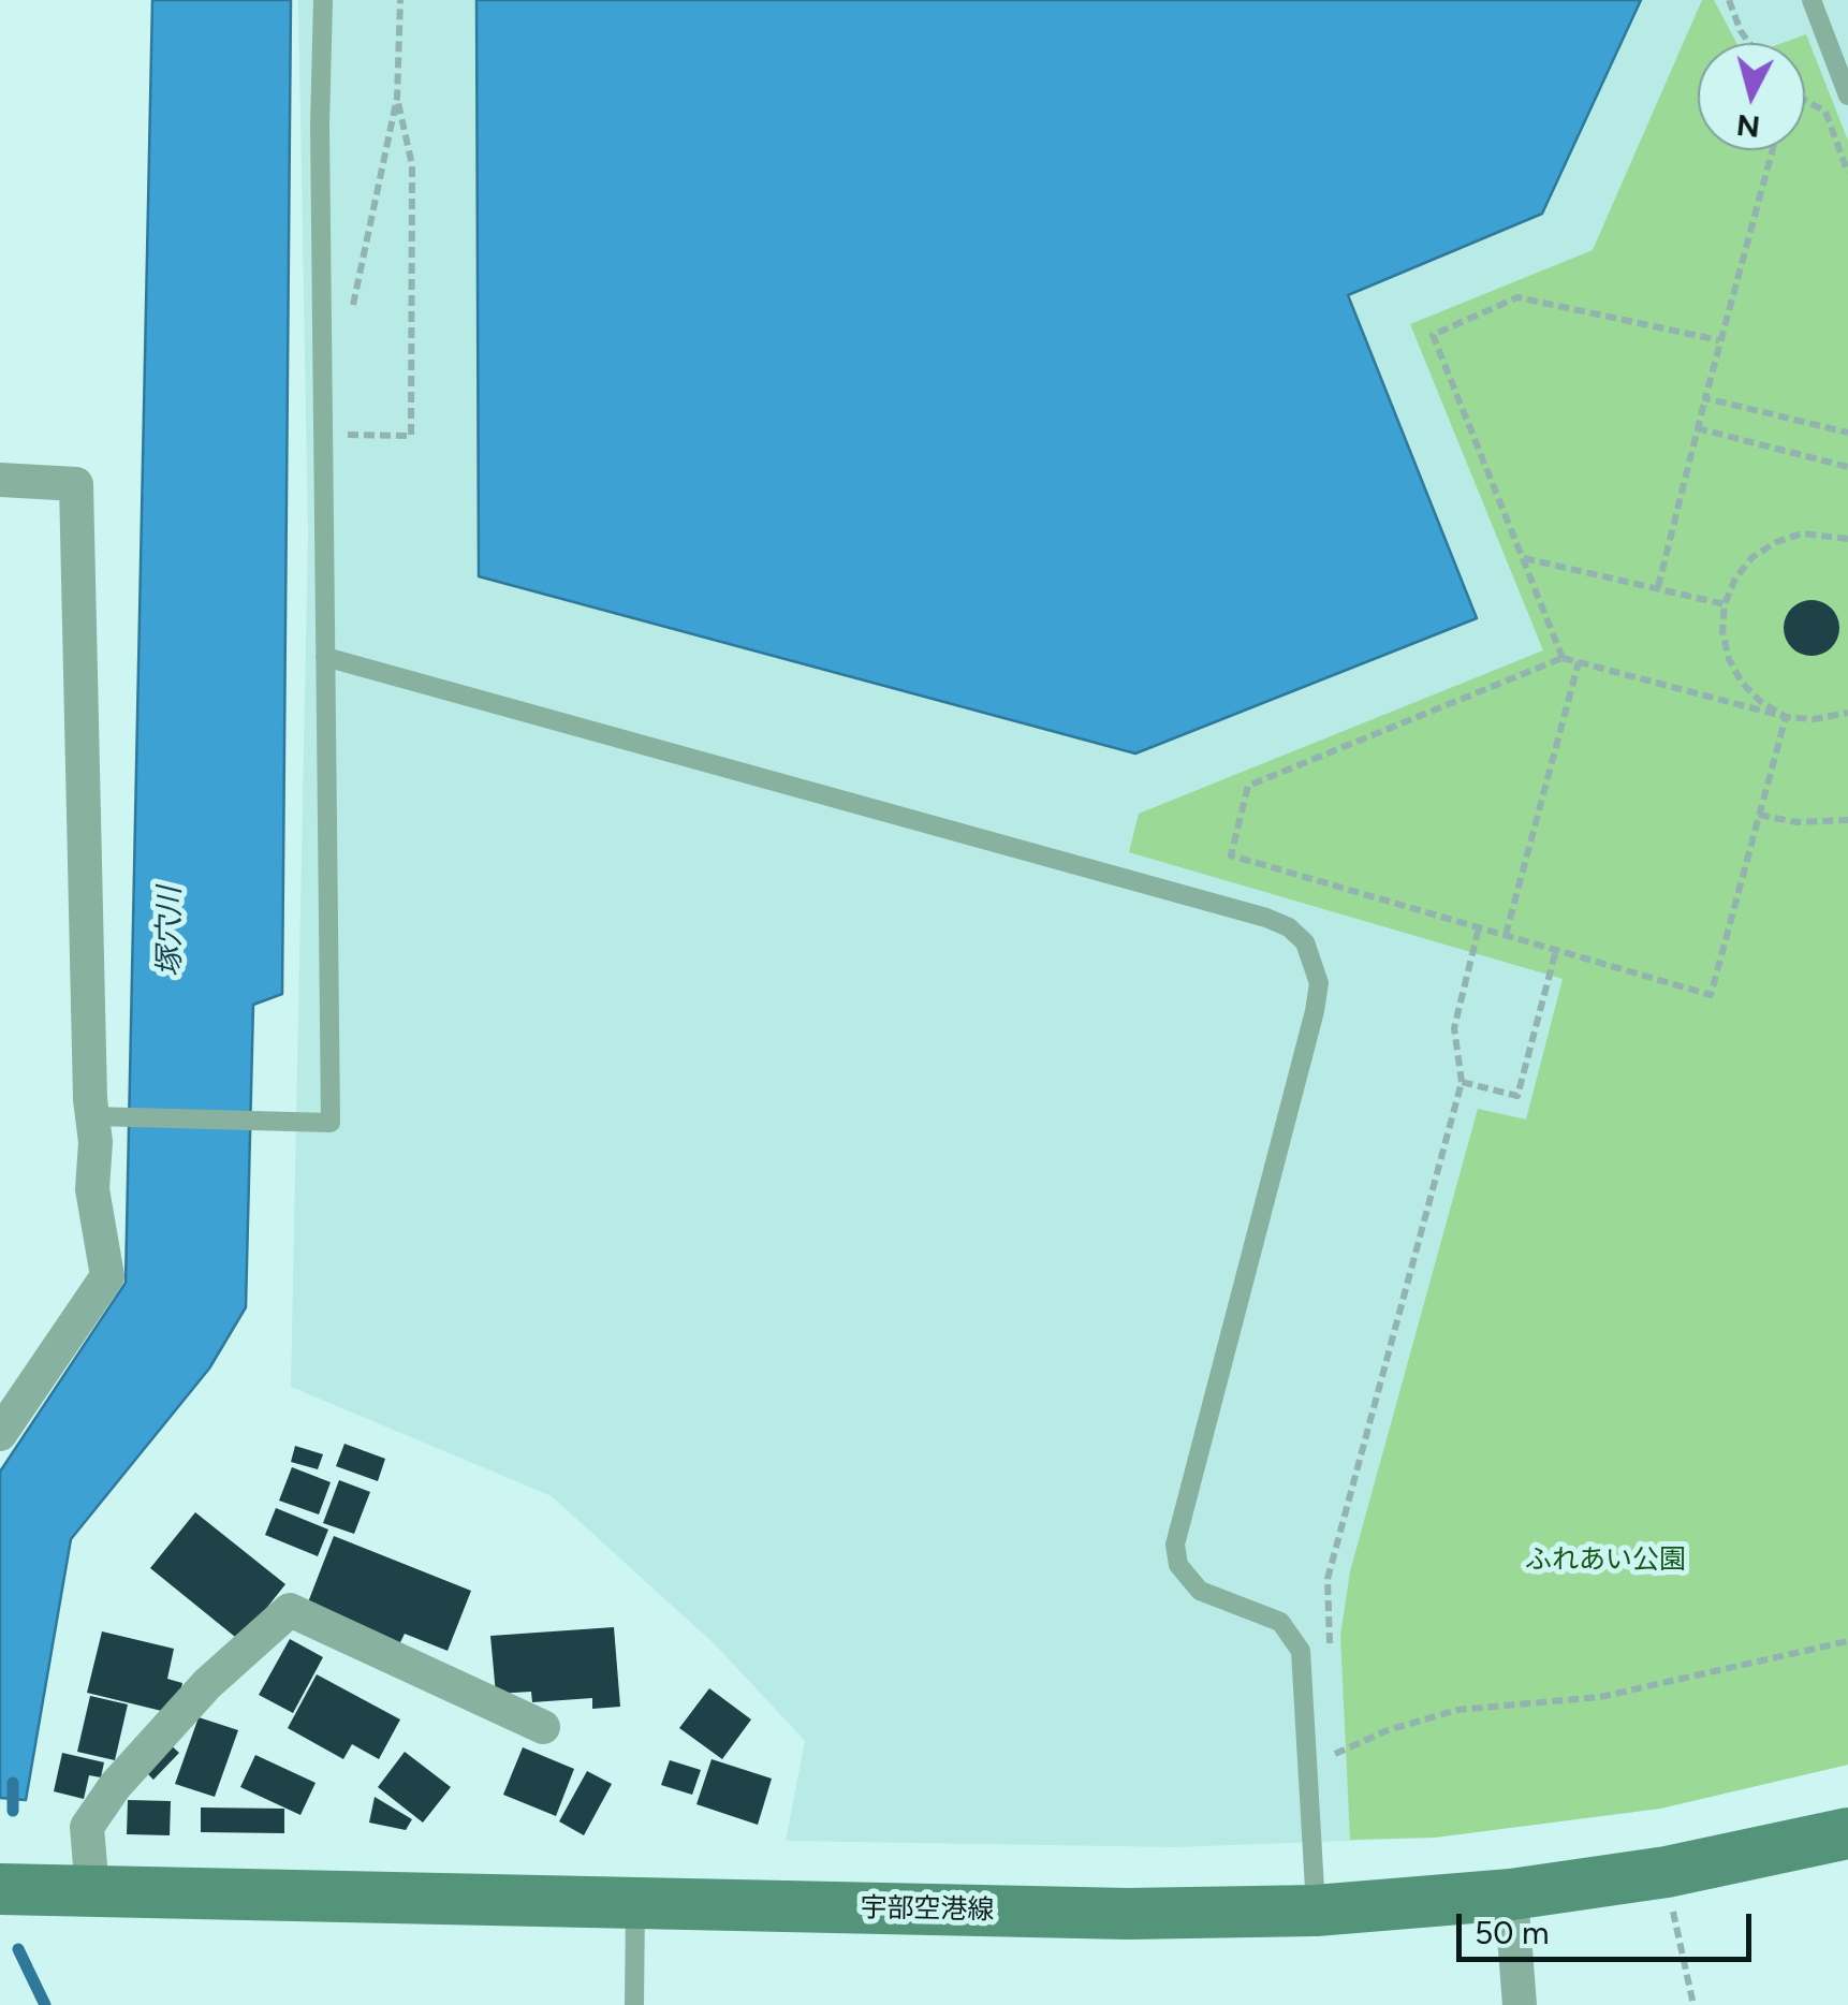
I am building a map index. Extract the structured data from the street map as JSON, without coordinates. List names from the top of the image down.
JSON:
{
  "streets": {
    "main road": ["宇部空港線"]
  },
  "water": ["塚穴川"],
  "parks": ["ふれあい公園"],
  "scale_bar": "50 m",
  "north": "bottom"
}
